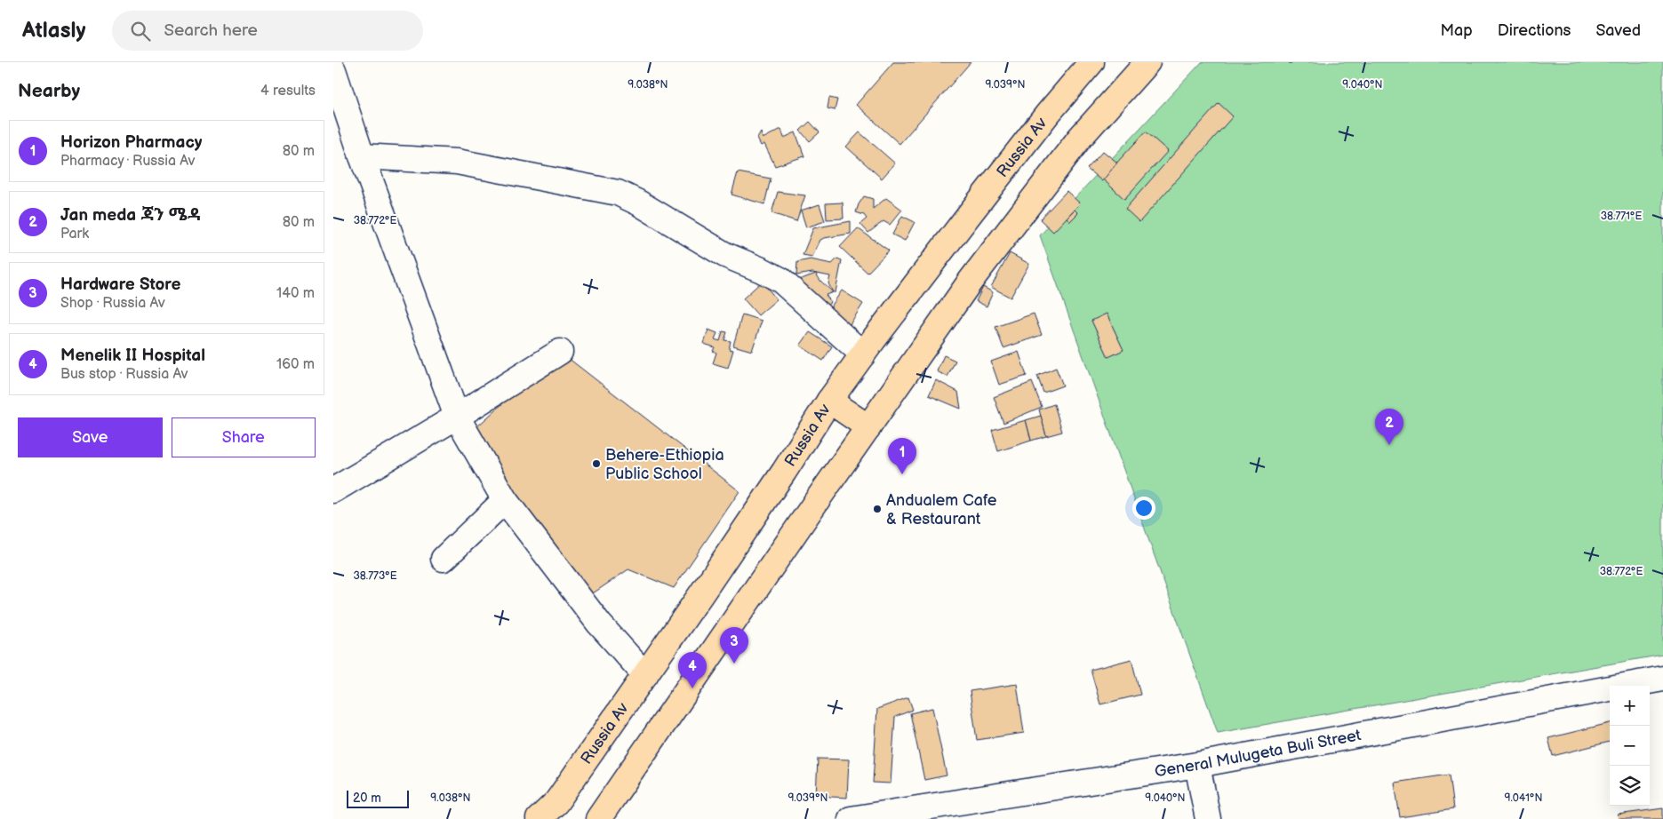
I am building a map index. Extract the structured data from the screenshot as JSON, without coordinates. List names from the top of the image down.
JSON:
{
  "streets": {
    "main road": ["Russia Av"],
    "street": ["General Mulugeta Buli Street"]
  },
  "places": ["Behere-Ethiopia Public School", "Andualem Cafe & Restaurant"],
  "scale_bar": "20 m",
  "page": {
    "header": "Atlasly",
    "search": "Search here",
    "nav": ["Map", "Directions", "Saved"],
    "heading": ["Nearby", "4 results"],
    "list": [
      {
        "mark": "1",
        "name": "Horizon Pharmacy",
        "note": "Pharmacy · Russia Av",
        "value": "80 m"
      },
      {
        "mark": "2",
        "name": "Jan meda ጃን ሜዳ",
        "note": "Park",
        "value": "80 m"
      },
      {
        "mark": "3",
        "name": "Hardware Store",
        "note": "Shop · Russia Av",
        "value": "140 m"
      },
      {
        "mark": "4",
        "name": "Menelik II Hospital",
        "note": "Bus stop · Russia Av",
        "value": "160 m"
      }
    ],
    "buttons": ["Save", "Share"],
    "pins": [
      "2",
      "1",
      "3",
      "4"
    ],
    "map_buttons": ["+", "−"],
    "scale": "20 m"
  },
  "coordinates": [
    "9.038°N",
    "9.039°N",
    "9.040°N",
    "38.771°E",
    "38.772°E",
    "38.773°E",
    "9.041°N"
  ]
}
